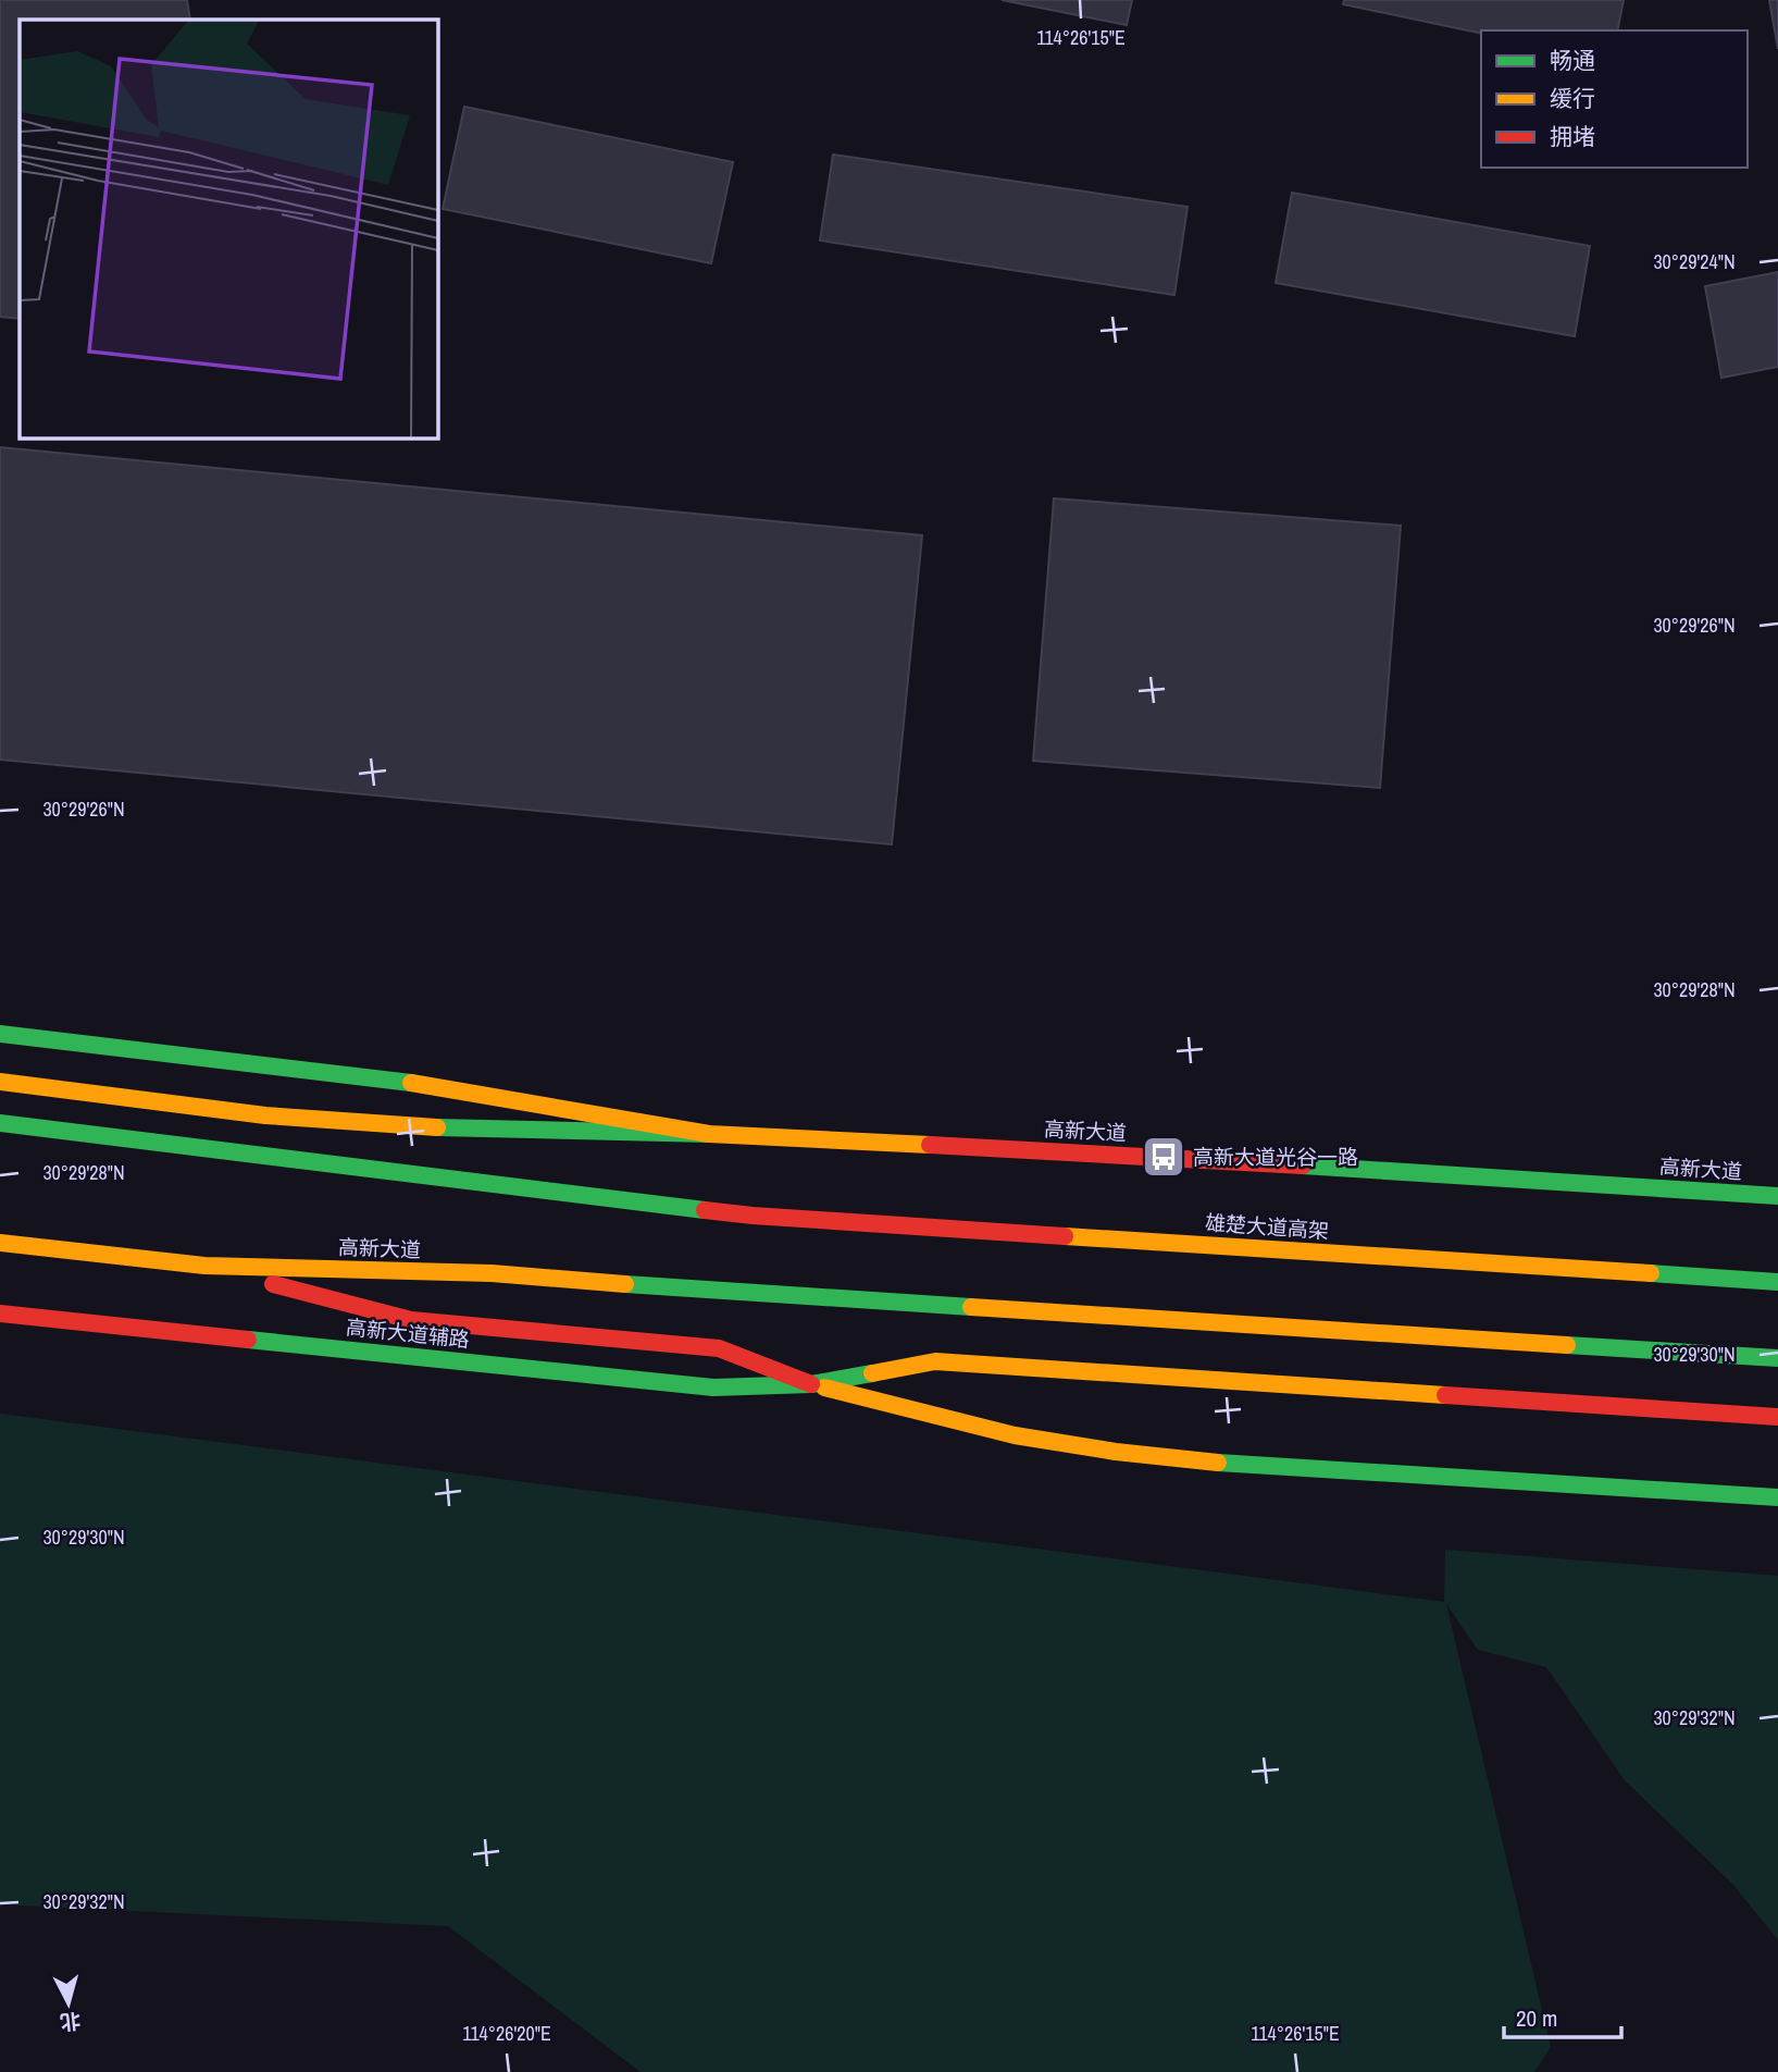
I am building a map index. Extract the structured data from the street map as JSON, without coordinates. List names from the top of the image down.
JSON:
{
  "streets": {
    "main road": ["高新大道", "雄楚大道高架", "高新大道辅路"]
  },
  "places": {
    "bus stop": ["高新大道光谷一路"]
  },
  "legend": ["畅通", "缓行", "拥堵"],
  "scale_bar": "20 m",
  "north": "bottom",
  "coordinates": [
    "114°26'15\"E",
    "30°29'24\"N",
    "30°29'26\"N",
    "30°29'28\"N",
    "30°29'30\"N",
    "30°29'32\"N",
    "114°26'20\"E"
  ]
}
